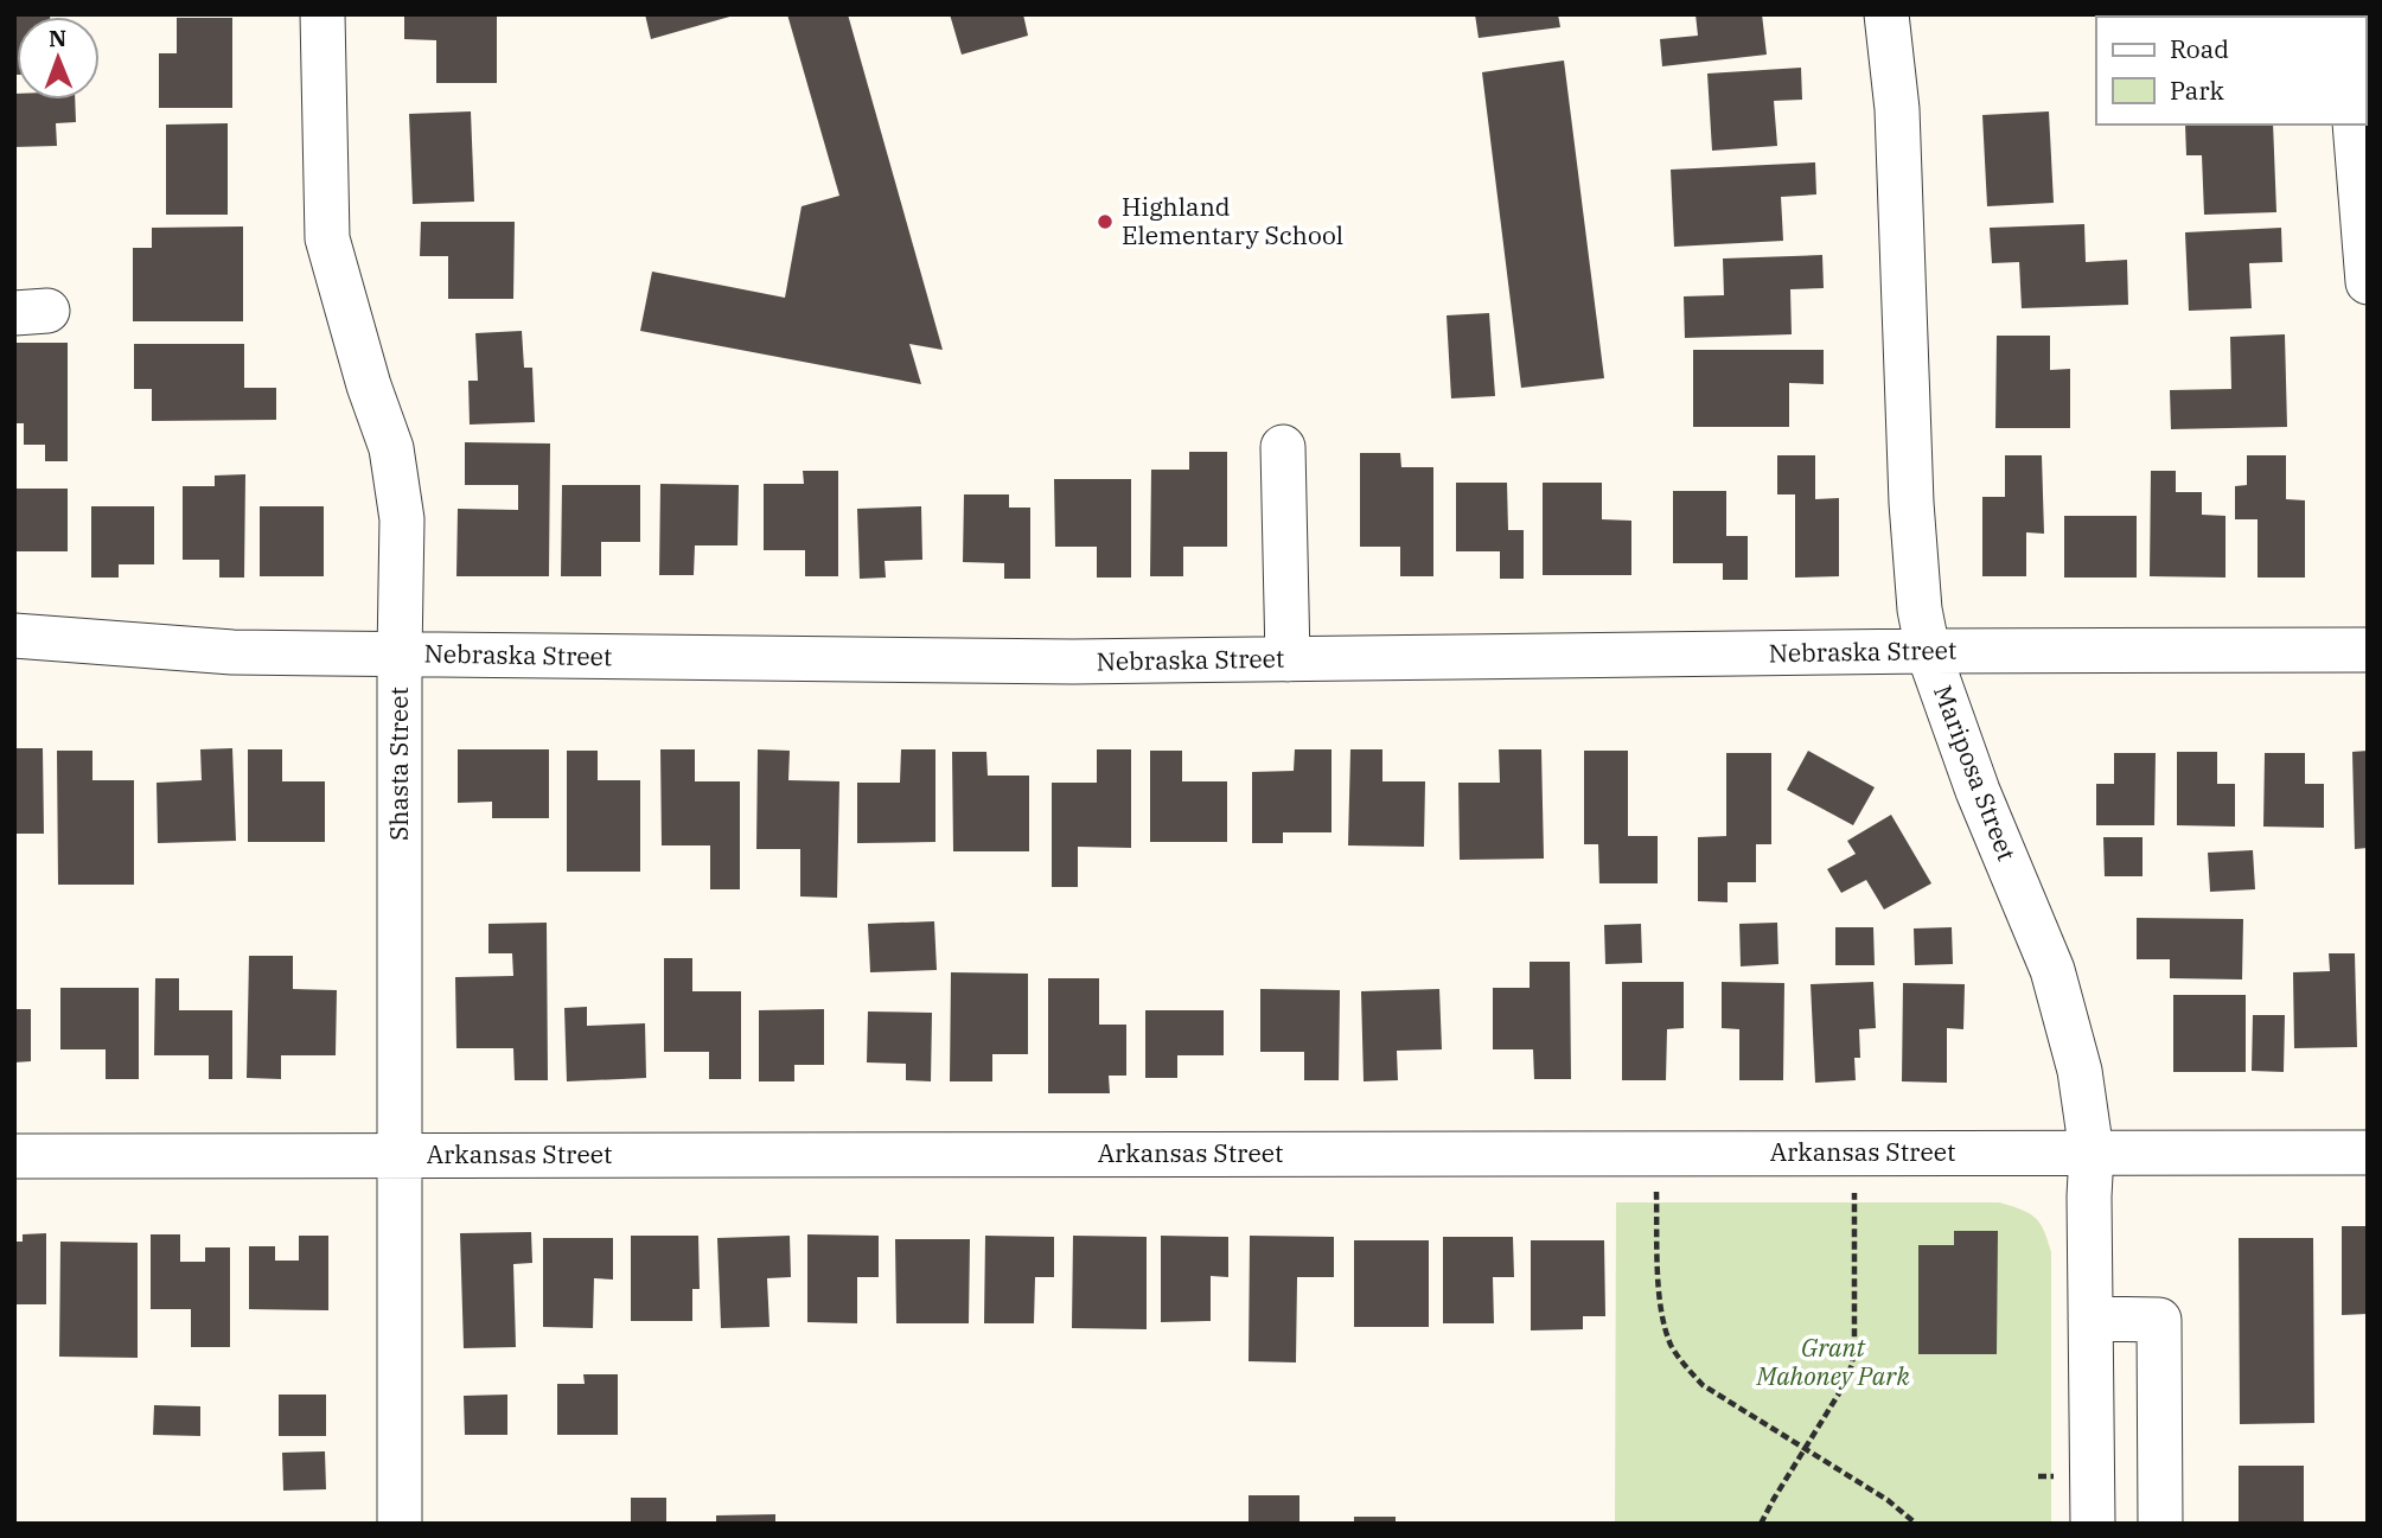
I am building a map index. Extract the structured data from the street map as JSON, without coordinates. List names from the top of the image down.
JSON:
{
  "streets": {
    "street": [
      "Nebraska Street",
      "Shasta Street",
      "Mariposa Street",
      "Arkansas Street"
    ]
  },
  "crossings": [
    ["Nebraska Street", "Shasta Street"],
    ["Nebraska Street", "Mariposa Street"],
    ["Shasta Street", "Arkansas Street"],
    ["Mariposa Street", "Arkansas Street"]
  ],
  "parks": ["Grant Mahoney Park"],
  "places": ["Highland Elementary School"],
  "legend": ["Road", "Park"],
  "north": "top"
}
